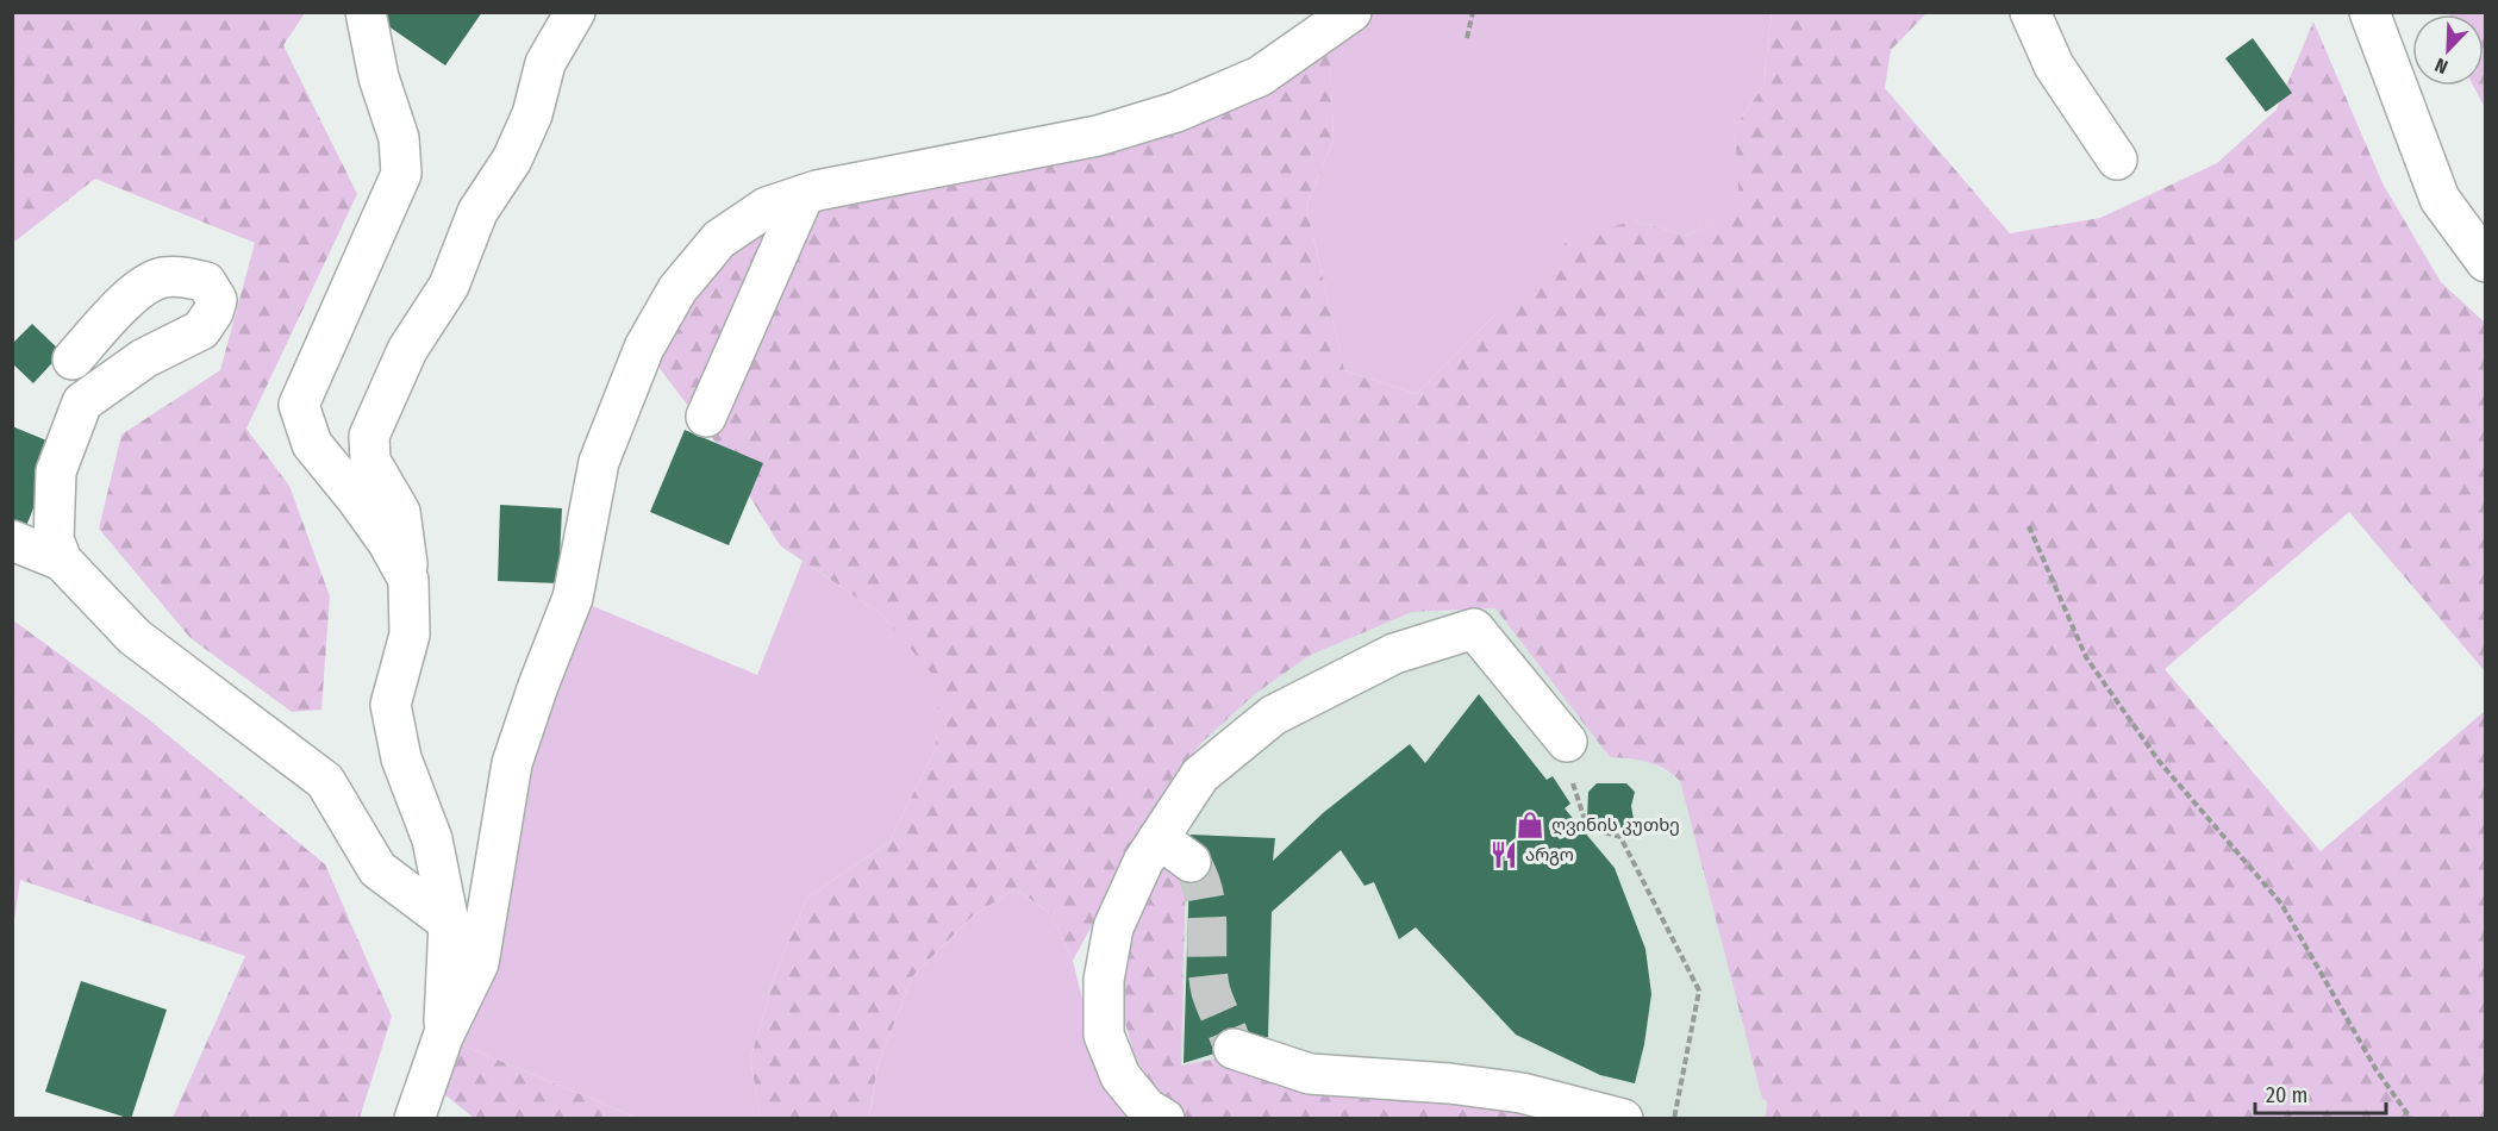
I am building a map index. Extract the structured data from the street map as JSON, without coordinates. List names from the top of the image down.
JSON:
{
  "places": {
    "shop": ["ღვინის კუთხე"],
    "restaurant": ["არგო"]
  },
  "scale_bar": "20 m",
  "north": "bottom left"
}
